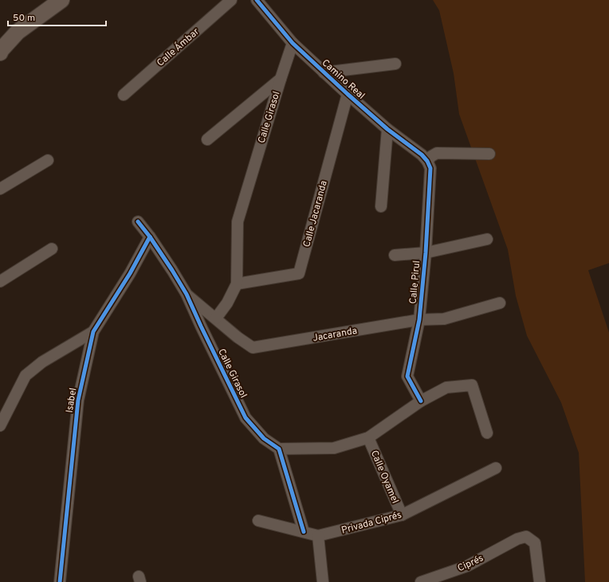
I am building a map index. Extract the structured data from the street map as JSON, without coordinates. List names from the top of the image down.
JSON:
{
  "streets": {
    "street": [
      "Calle Ámbar",
      "Camino Real",
      "Calle Girasol",
      "Calle Jacaranda",
      "Calle Pirul",
      "Jacaranda",
      "Isabel",
      "Calle Oyamel",
      "Privada Ciprés",
      "Ciprés"
    ]
  },
  "crossings": [
    ["Camino Real", "Calle Girasol"],
    ["Camino Real", "Calle Jacaranda"],
    ["Camino Real", "Calle Pirul"],
    ["Calle Girasol", "Calle Jacaranda"],
    ["Calle Girasol", "Jacaranda"],
    ["Calle Girasol", "Isabel"],
    ["Calle Pirul", "Jacaranda"],
    ["Calle Oyamel", "Privada Ciprés"]
  ],
  "scale_bar": "50 m"
}
